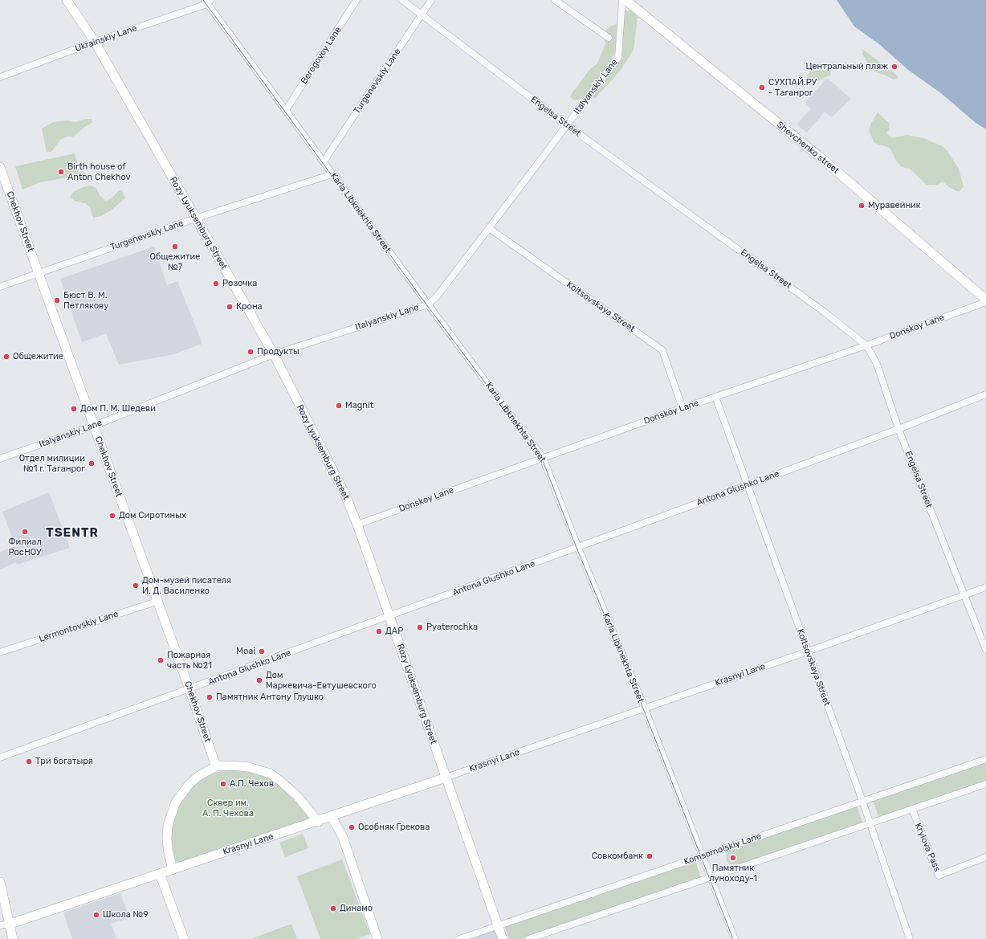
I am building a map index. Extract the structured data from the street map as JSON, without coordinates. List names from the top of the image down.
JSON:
{
  "streets": {
    "street": [
      "Ukrainskiy Lane",
      "Beregovoy Lane",
      "Turgenevskiy Lane",
      "Italyanskiy Lane",
      "Engelsa Street",
      "Shevchenko street",
      "Karla Libknekhta Street",
      "Chekhov Street",
      "Rozy Lyuksemburg Street",
      "Koltsovskaya Street",
      "Donskoy Lane",
      "Antona Glushko Lane",
      "Lermontovskiy Lane",
      "Krasnyi Lane",
      "Krylova Pass",
      "Komsomolskiy Lane"
    ]
  },
  "crossings": [
    ["Ukrainskiy Lane", "Karla Libknekhta Street"],
    ["Ukrainskiy Lane", "Rozy Lyuksemburg Street"],
    ["Beregovoy Lane", "Karla Libknekhta Street"],
    ["Turgenevskiy Lane", "Engelsa Street"],
    ["Turgenevskiy Lane", "Karla Libknekhta Street"],
    ["Turgenevskiy Lane", "Chekhov Street"],
    ["Turgenevskiy Lane", "Rozy Lyuksemburg Street"],
    ["Italyanskiy Lane", "Engelsa Street"],
    ["Italyanskiy Lane", "Karla Libknekhta Street"],
    ["Italyanskiy Lane", "Chekhov Street"],
    ["Italyanskiy Lane", "Rozy Lyuksemburg Street"],
    ["Italyanskiy Lane", "Koltsovskaya Street"],
    ["Engelsa Street", "Donskoy Lane"],
    ["Engelsa Street", "Antona Glushko Lane"],
    ["Engelsa Street", "Krasnyi Lane"],
    ["Karla Libknekhta Street", "Donskoy Lane"],
    ["Karla Libknekhta Street", "Antona Glushko Lane"],
    ["Karla Libknekhta Street", "Krasnyi Lane"],
    ["Karla Libknekhta Street", "Komsomolskiy Lane"],
    ["Chekhov Street", "Antona Glushko Lane"],
    ["Chekhov Street", "Lermontovskiy Lane"],
    ["Rozy Lyuksemburg Street", "Donskoy Lane"],
    ["Rozy Lyuksemburg Street", "Antona Glushko Lane"],
    ["Rozy Lyuksemburg Street", "Krasnyi Lane"],
    ["Rozy Lyuksemburg Street", "Komsomolskiy Lane"],
    ["Koltsovskaya Street", "Donskoy Lane"],
    ["Koltsovskaya Street", "Antona Glushko Lane"],
    ["Koltsovskaya Street", "Krasnyi Lane"],
    ["Koltsovskaya Street", "Komsomolskiy Lane"]
  ],
  "districts": ["TSENTR"],
  "parks": ["Сквер им. А. П. Чехова"],
  "places": [
    "Центральный пляж",
    "СУХПАЙ.РУ - Таганрог",
    "Birth house of Anton Chekhov",
    "Муравейник",
    "Общежитие №7",
    "Розочка",
    "Бюст В. М. Петлякову",
    "Крона",
    "Продукты",
    "Общежитие",
    "Magnit",
    "Дом П. М. Шедеви",
    "Отдел милиции №1 г. Таганрог",
    "Дом Сиротиных",
    "Филиал РосНОУ",
    "Дом-музей писателя И. Д. Василенко",
    "Pyaterochka",
    "ДАР",
    "Moai",
    "Пожарная часть №21",
    "Дом Маркевича-Евтушевского",
    "Памятник Антону Глушко",
    "Три богатыря",
    "А.П. Чехов",
    "Особняк Грекова",
    "Совкомбанк",
    "Памятник луноходу-1",
    "Динамо",
    "Школа №9"
  ]
}
